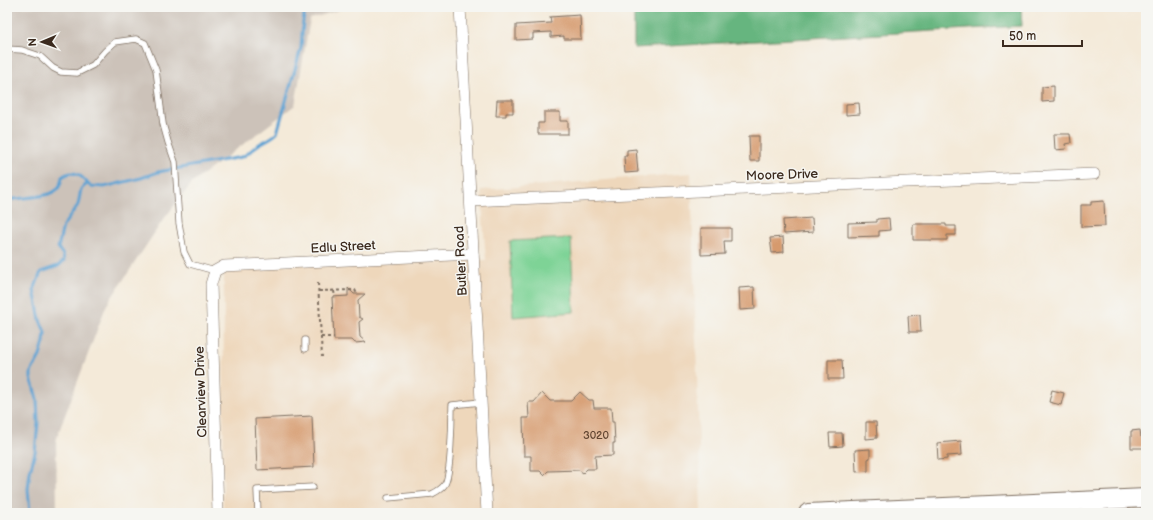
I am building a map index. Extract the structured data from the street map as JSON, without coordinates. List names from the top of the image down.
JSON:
{
  "streets": {
    "street": [
      "Moore Drive",
      "Edlu Street",
      "Butler Road",
      "Clearview Drive"
    ]
  },
  "crossings": [
    ["Moore Drive", "Butler Road"],
    ["Edlu Street", "Butler Road"],
    ["Edlu Street", "Clearview Drive"]
  ],
  "house_numbers": ["3020"],
  "scale_bar": "50 m",
  "north": "left"
}
